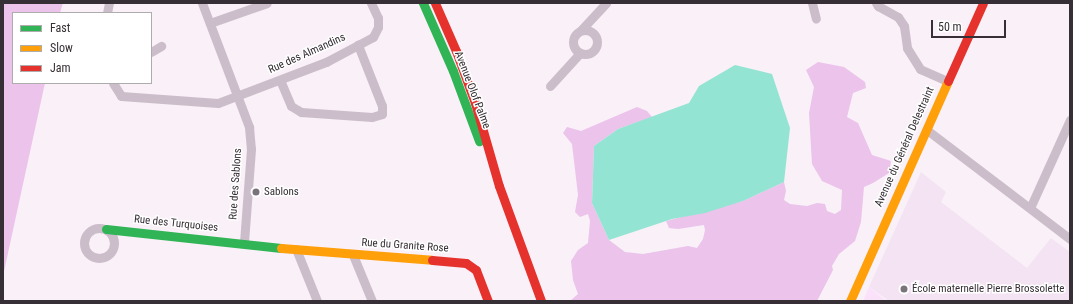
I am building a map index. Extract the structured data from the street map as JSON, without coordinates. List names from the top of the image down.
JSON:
{
  "streets": {
    "street": [
      "Rue des Almandins",
      "Avenue Olof Palme",
      "Avenue du Général Delestraint",
      "Rue des Sablons",
      "Rue des Turquoises",
      "Rue du Granite Rose"
    ]
  },
  "crossings": [
    ["Rue des Almandins", "Rue des Sablons"],
    ["Rue des Sablons", "Rue des Turquoises"]
  ],
  "places": ["Sablons", "École maternelle Pierre Brossolette"],
  "legend": ["Fast", "Slow", "Jam"],
  "scale_bar": "50 m"
}
